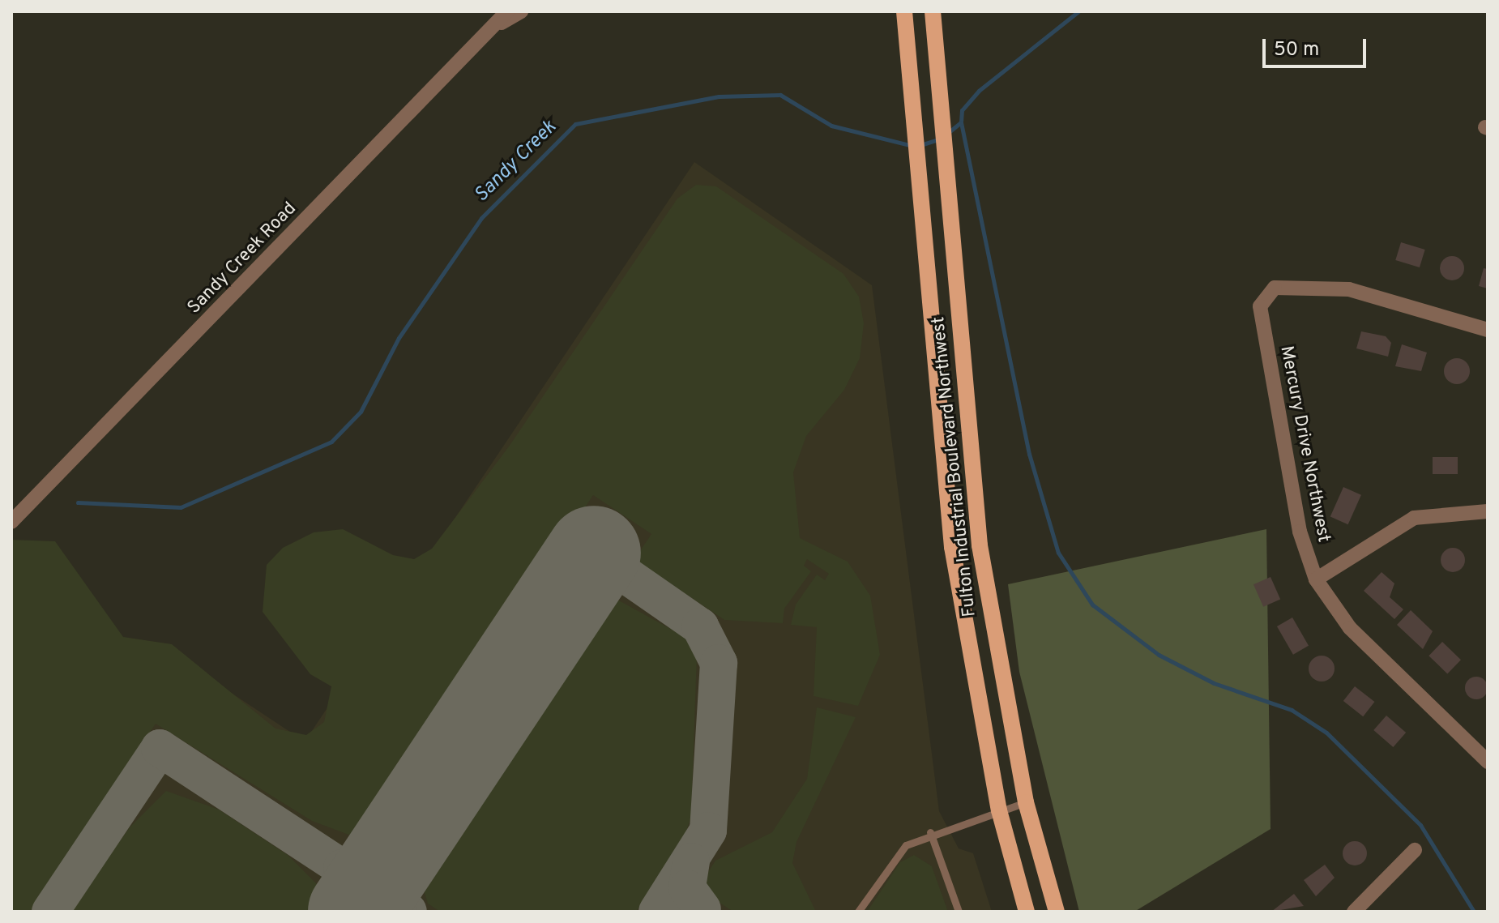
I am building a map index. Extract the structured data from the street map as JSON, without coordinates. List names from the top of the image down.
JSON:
{
  "streets": {
    "main road": ["Fulton Industrial Boulevard Northwest"],
    "street": ["Sandy Creek Road", "Mercury Drive Northwest"]
  },
  "water": ["Sandy Creek"],
  "scale_bar": "50 m"
}
